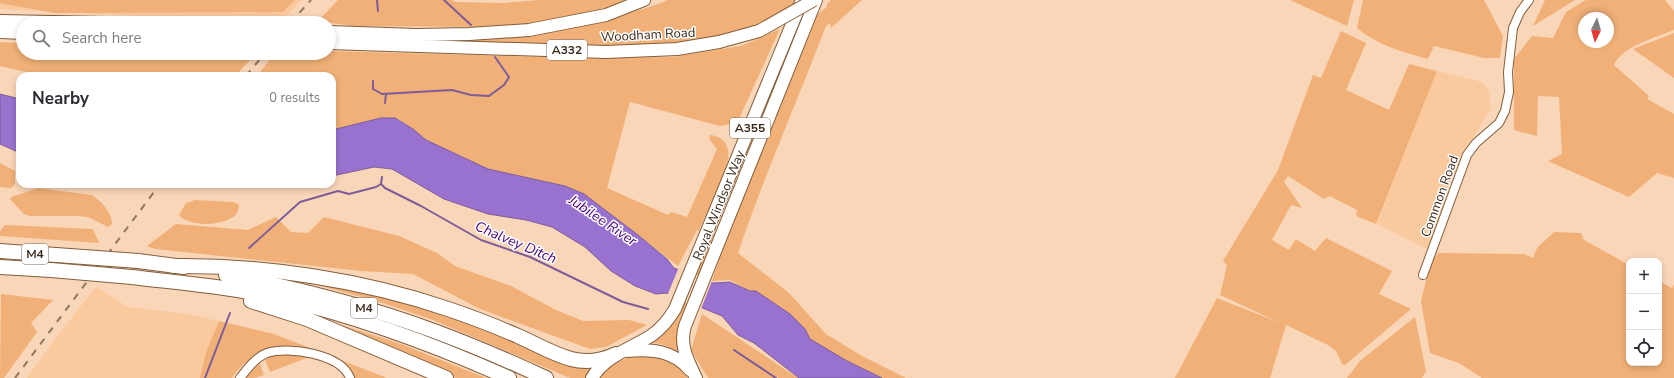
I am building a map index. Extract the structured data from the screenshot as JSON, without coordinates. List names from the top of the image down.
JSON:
{
  "streets": {
    "highway": ["M4"],
    "main road": [
      "Woodham Road",
      "A332",
      "A355",
      "Royal Windsor Way"
    ],
    "street": ["Common Road"]
  },
  "crossings": [
    ["Woodham Road", "Royal Windsor Way"],
    ["Royal Windsor Way", "M4"]
  ],
  "water": ["Jubilee River", "Chalvey Ditch"],
  "north": "bottom",
  "page": {
    "search": "Search here",
    "heading": ["Nearby", "0 results"],
    "map_buttons": ["+", "−"]
  }
}
